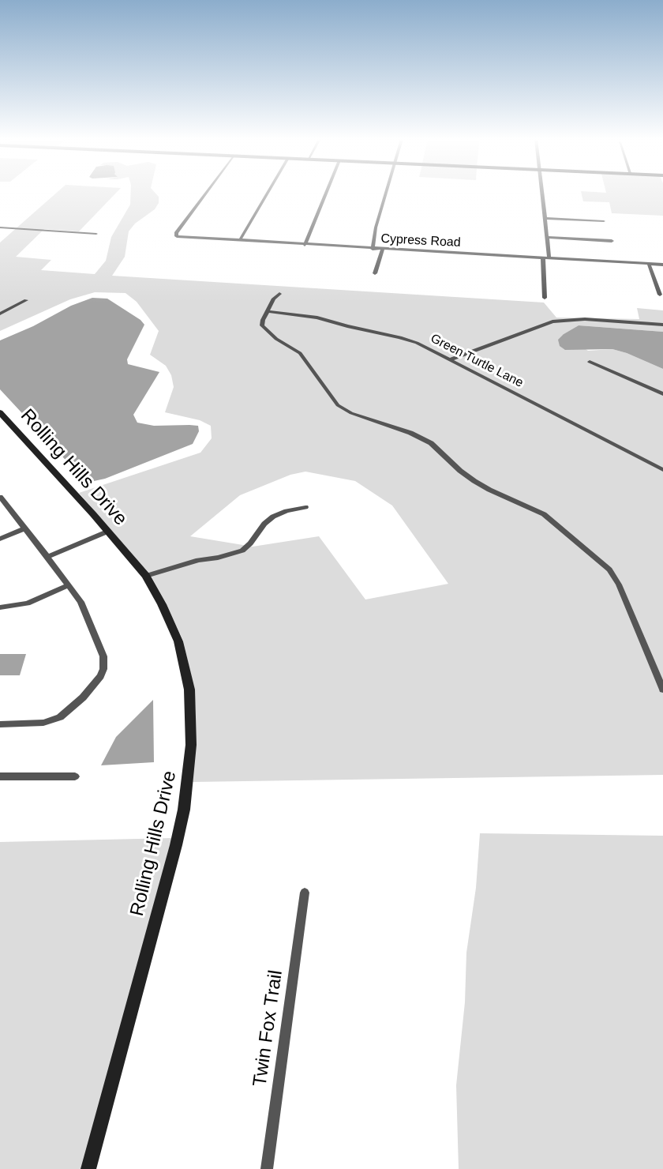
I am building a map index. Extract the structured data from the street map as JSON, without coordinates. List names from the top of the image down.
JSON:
{
  "streets": {
    "street": [
      "Cypress Road",
      "Green Turtle Lane",
      "Rolling Hills Drive",
      "Twin Fox Trail"
    ]
  }
}
